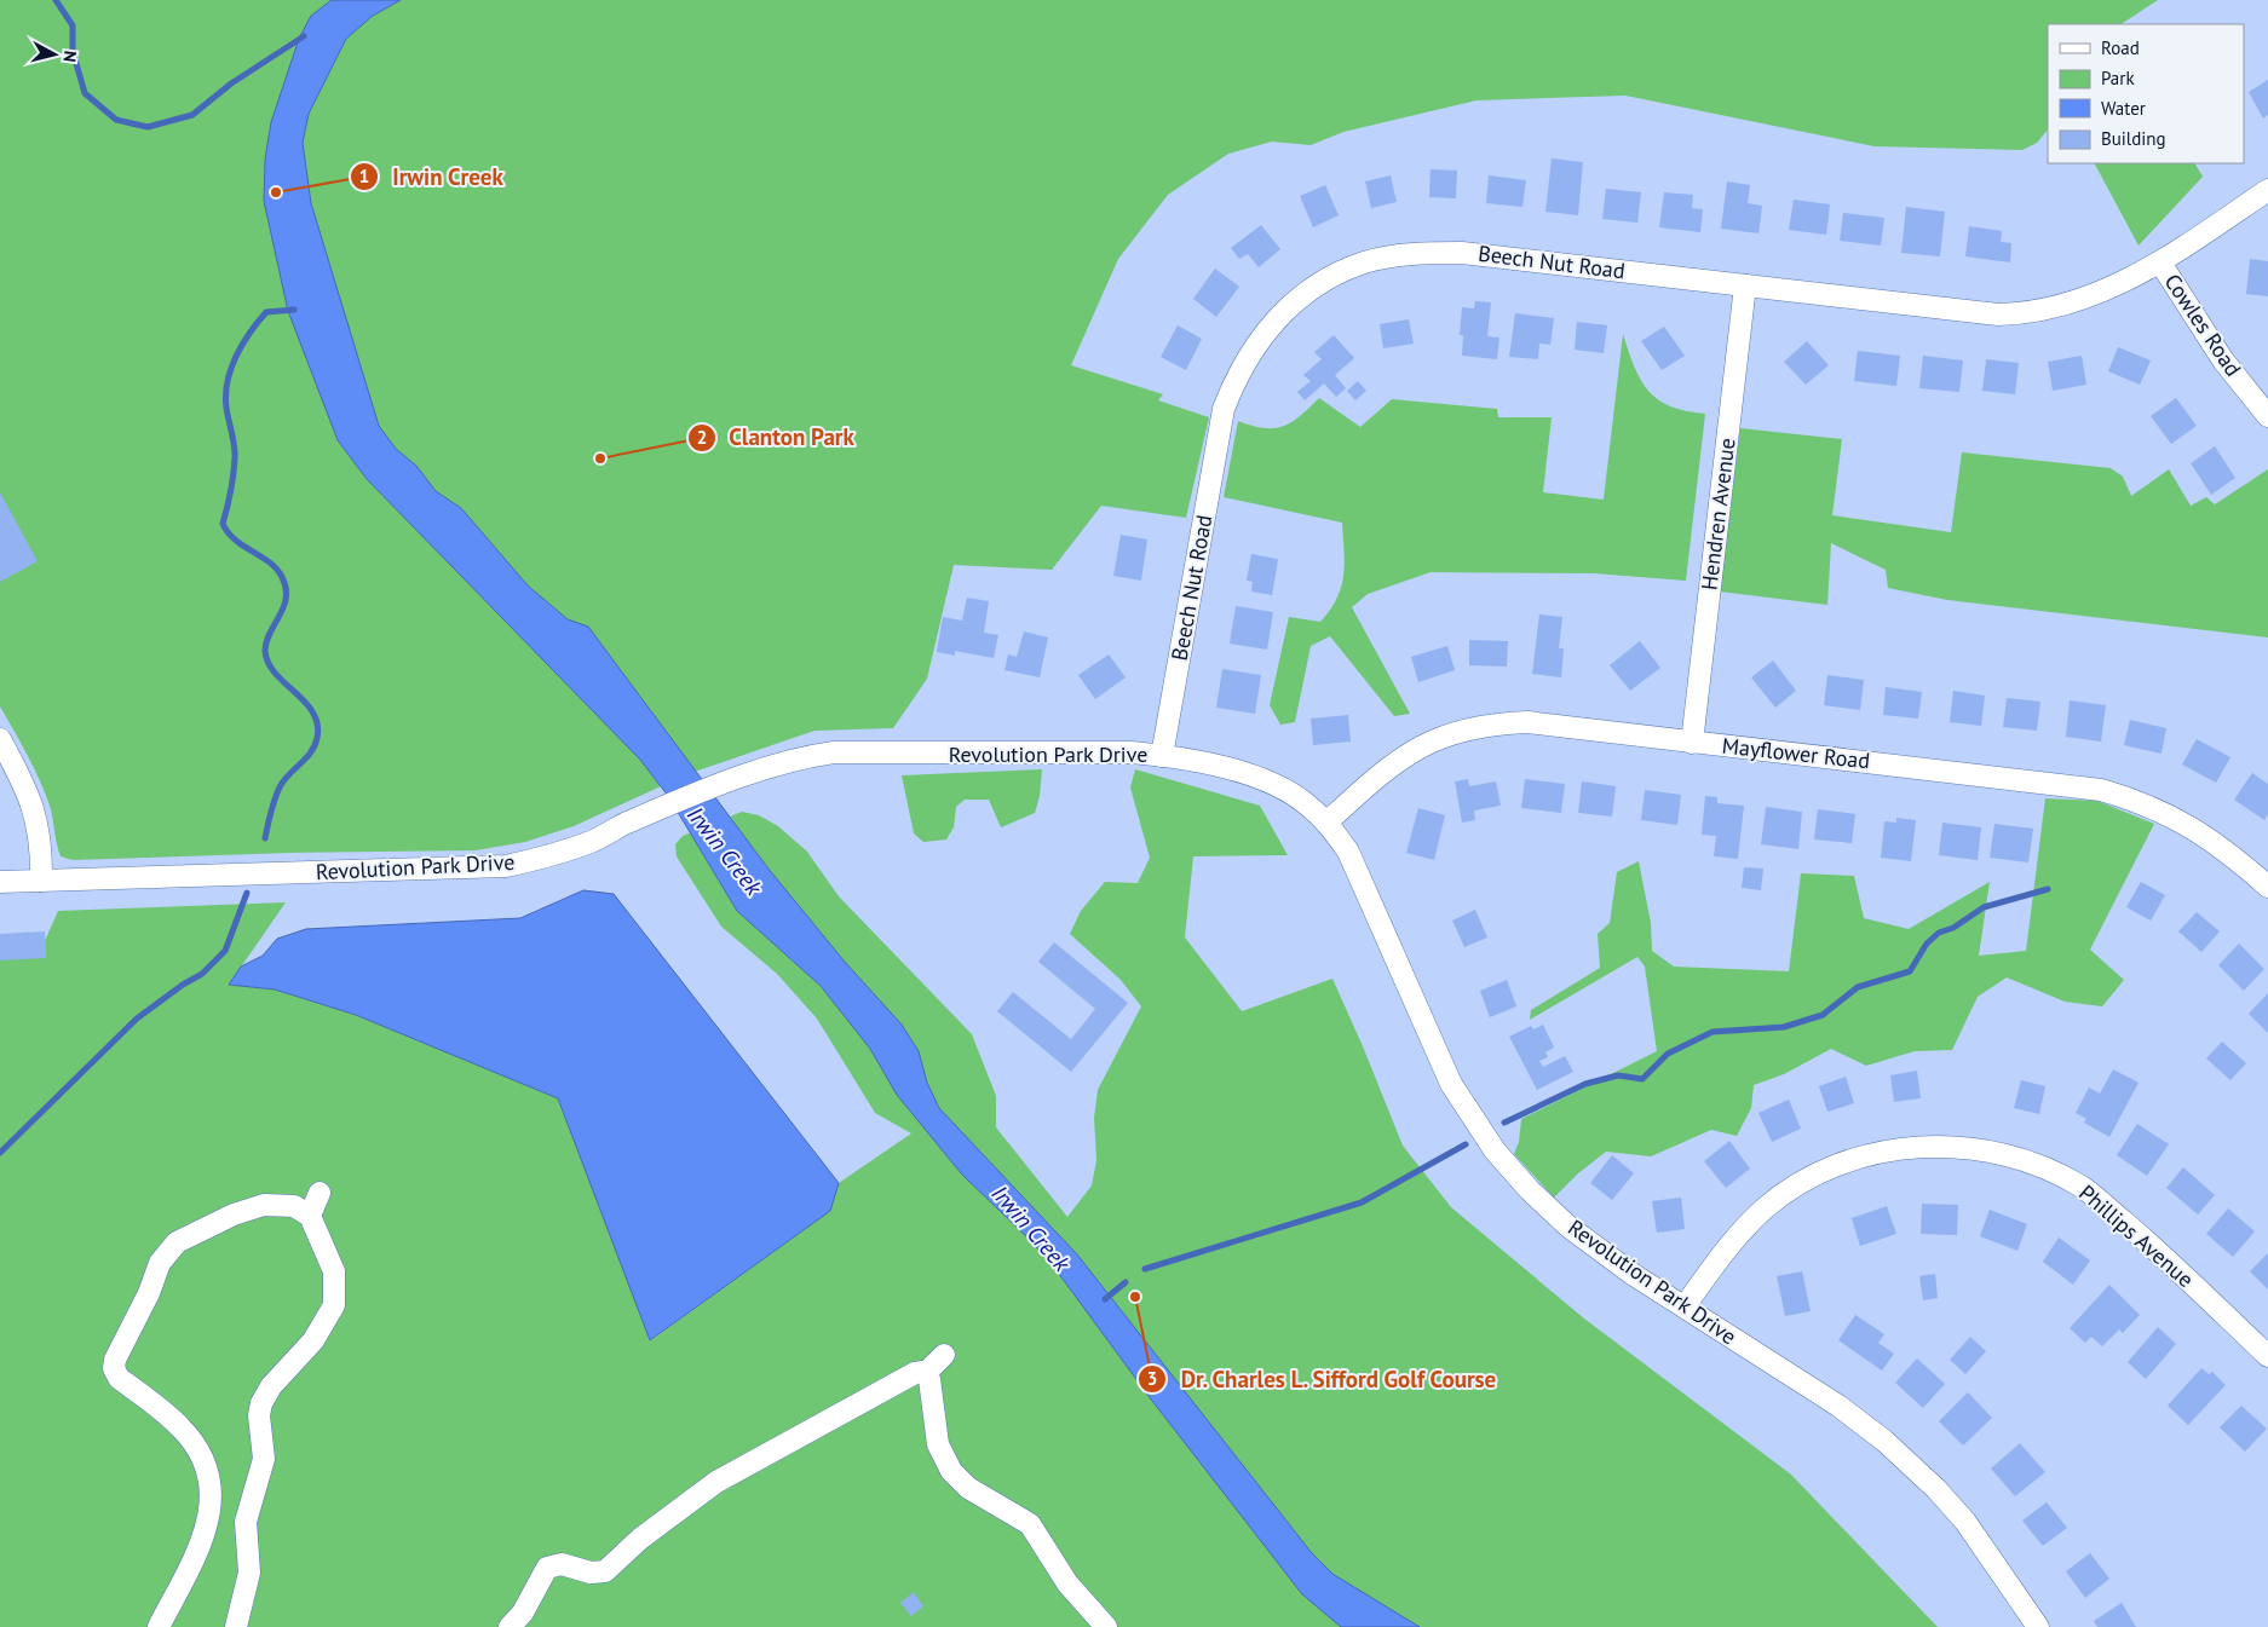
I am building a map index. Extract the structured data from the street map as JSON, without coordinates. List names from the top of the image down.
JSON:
{
  "streets": {
    "street": [
      "Beech Nut Road",
      "Cowles Road",
      "Hendren Avenue",
      "Mayflower Road",
      "Revolution Park Drive",
      "Phillips Avenue"
    ]
  },
  "crossings": [
    ["Beech Nut Road", "Cowles Road"],
    ["Beech Nut Road", "Hendren Avenue"],
    ["Beech Nut Road", "Revolution Park Drive"],
    ["Hendren Avenue", "Mayflower Road"],
    ["Mayflower Road", "Revolution Park Drive"],
    ["Revolution Park Drive", "Phillips Avenue"]
  ],
  "water": ["Irwin Creek"],
  "places": ["Irwin Creek", "Clanton Park", "Dr. Charles L. Sifford Golf Course"],
  "legend": [
    "Road",
    "Park",
    "Water",
    "Building"
  ],
  "north": "right"
}
